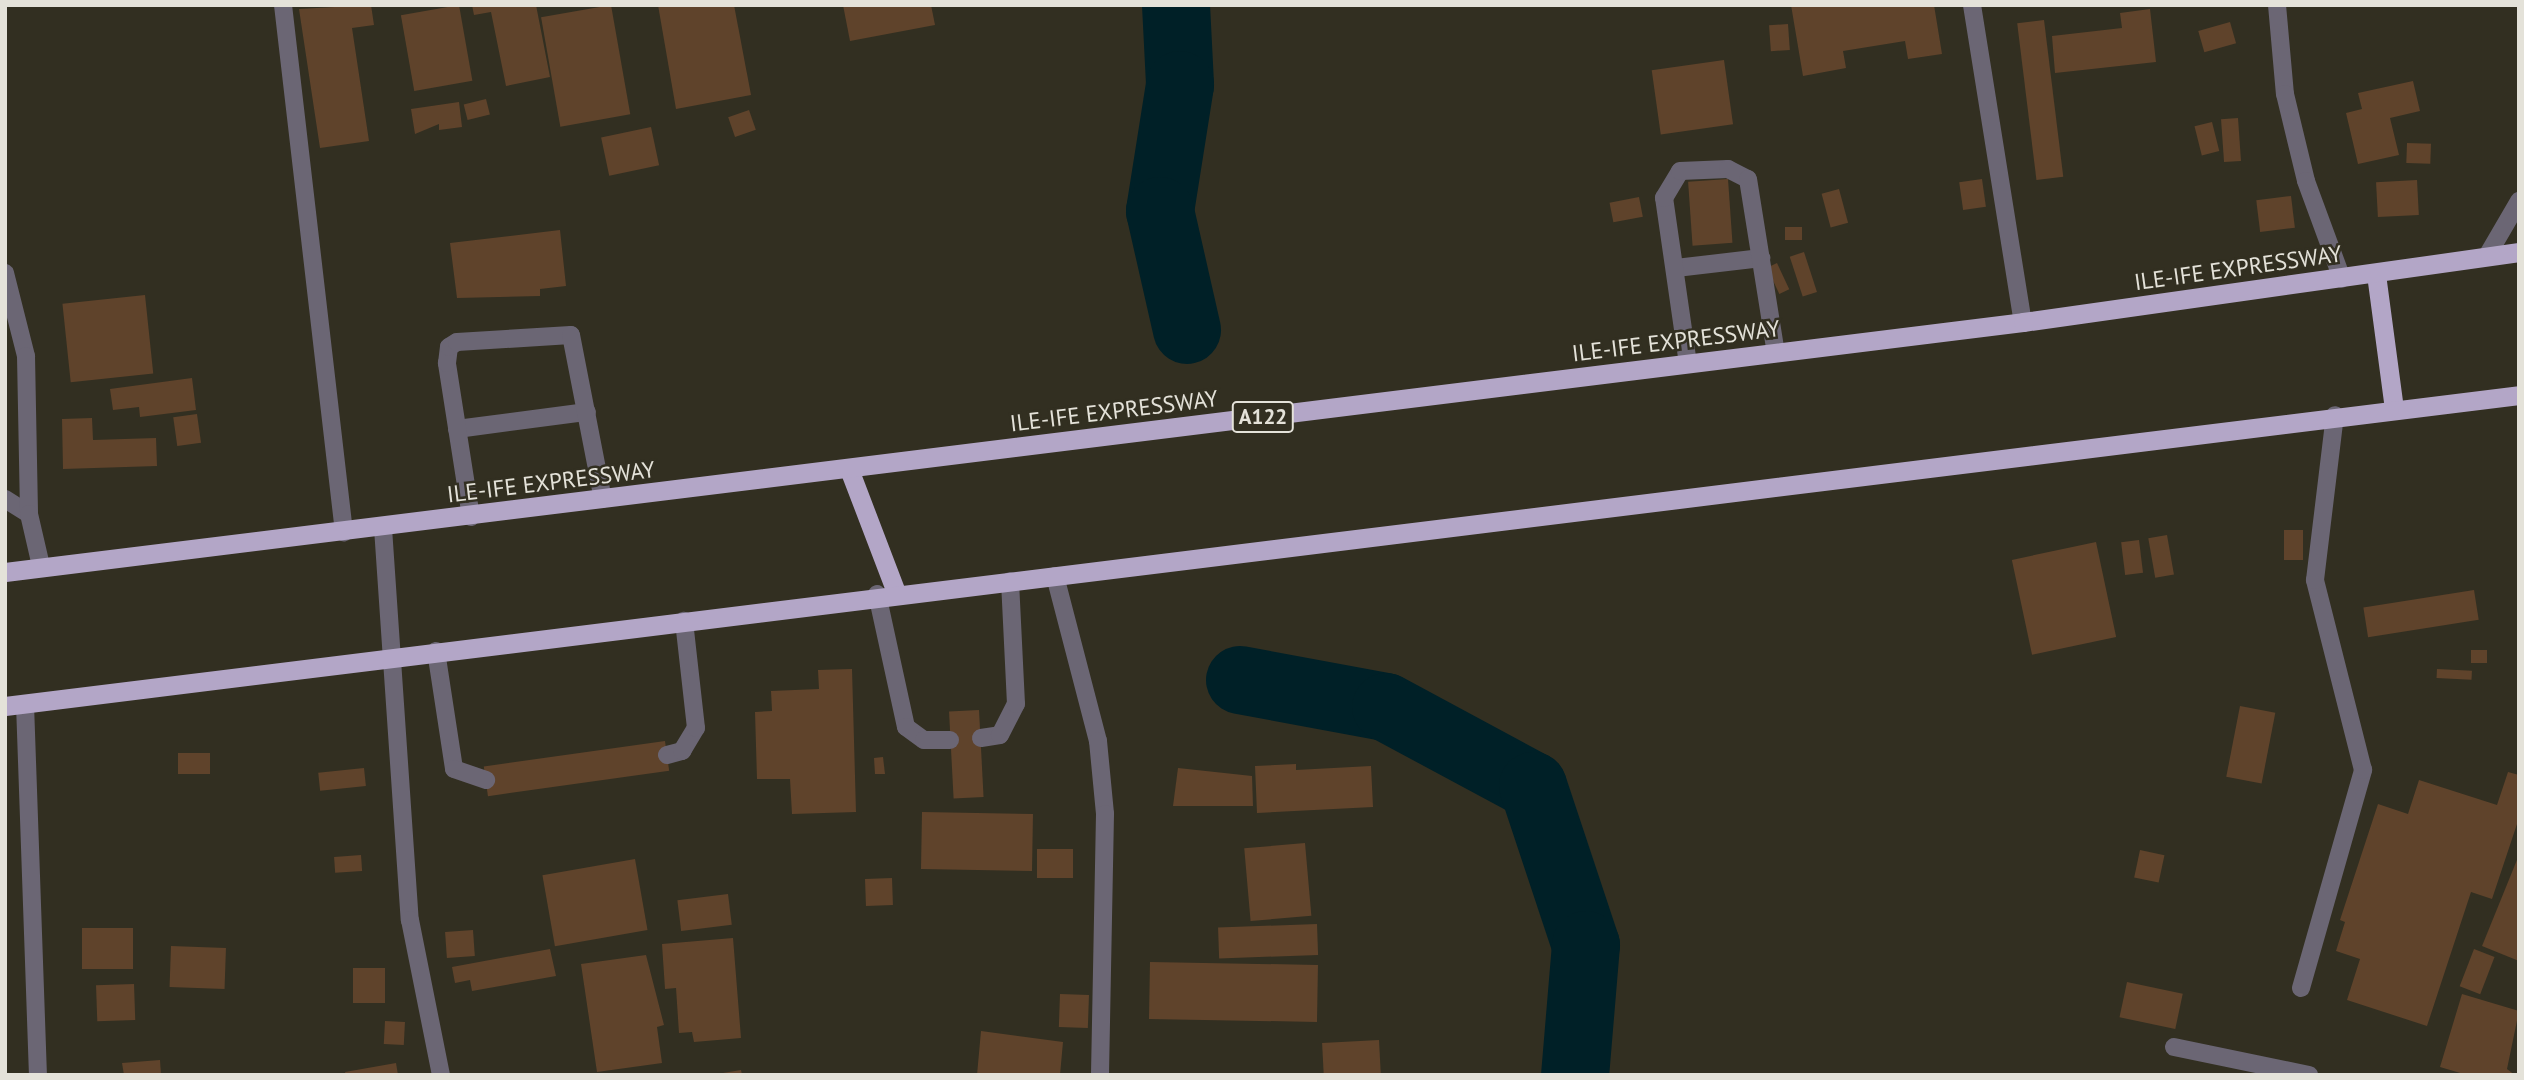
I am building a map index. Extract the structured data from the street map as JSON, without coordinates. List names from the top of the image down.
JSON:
{
  "streets": {
    "highway": ["ILE-IFE EXPRESSWAY", "A122"]
  }
}
